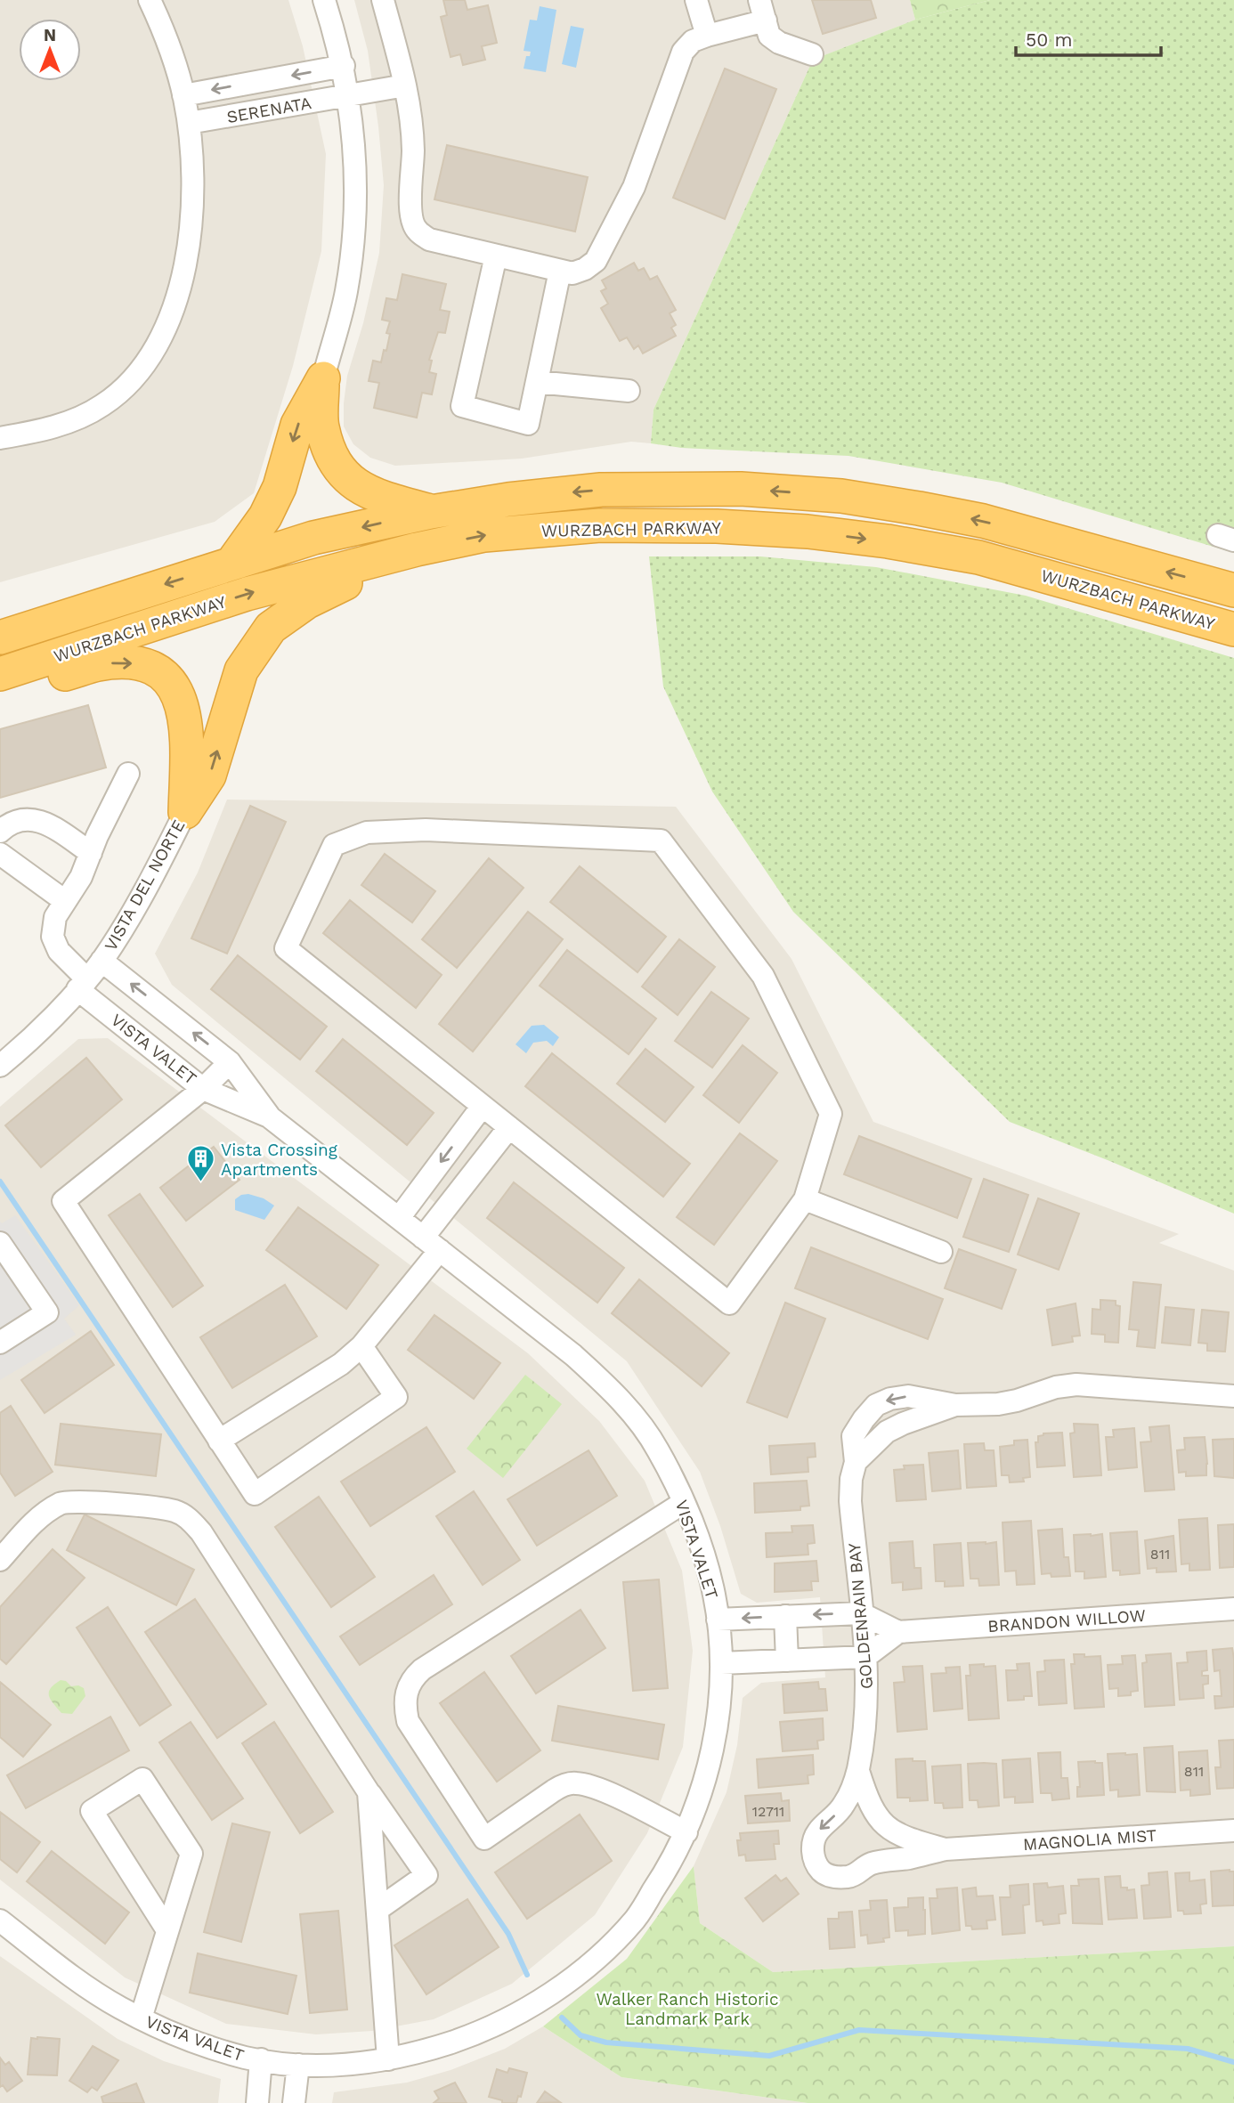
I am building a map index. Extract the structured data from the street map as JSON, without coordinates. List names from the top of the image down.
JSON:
{
  "streets": {
    "highway": ["WURZBACH PARKWAY"],
    "street": [
      "SERENATA",
      "VISTA DEL NORTE",
      "VISTA VALET",
      "GOLDENRAIN BAY",
      "BRANDON WILLOW",
      "MAGNOLIA MIST"
    ]
  },
  "crossings": [
    ["VISTA DEL NORTE", "VISTA VALET"],
    ["GOLDENRAIN BAY", "MAGNOLIA MIST"]
  ],
  "parks": ["Walker Ranch Historic Landmark Park"],
  "places": {
    "building": ["Vista Crossing Apartments"]
  },
  "house_numbers": ["811", "811", "12711"],
  "scale_bar": "50 m",
  "north": "top"
}
